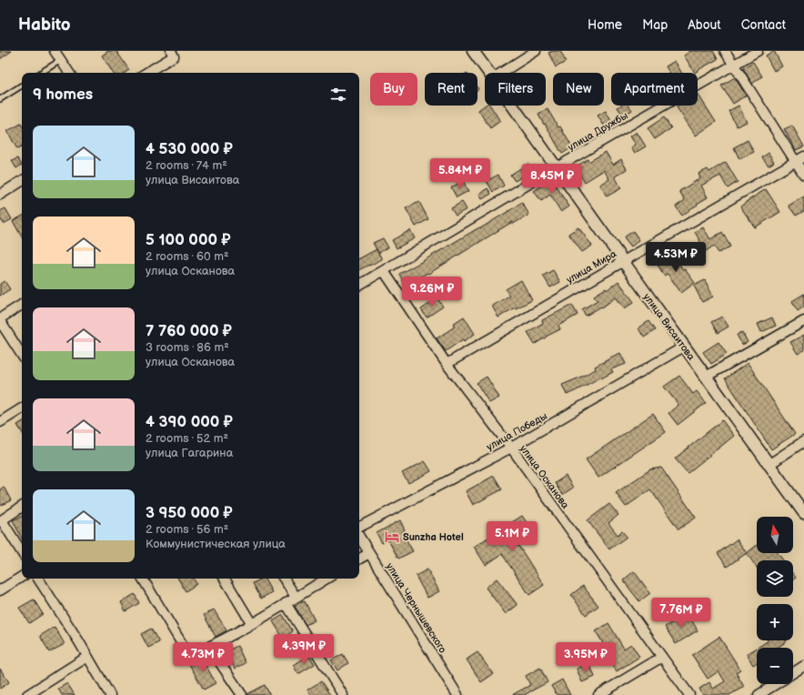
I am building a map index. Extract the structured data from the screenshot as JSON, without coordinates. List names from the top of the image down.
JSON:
{
  "streets": {
    "street": [
      "улица Дружбы",
      "улица Мира",
      "улица Висаитова",
      "улица Победы",
      "улица Осканова",
      "улица Чернышевского"
    ]
  },
  "crossings": [
    ["улица Дружбы", "улица Висаитова"],
    ["улица Дружбы", "улица Осканова"],
    ["улица Мира", "улица Висаитова"],
    ["улица Мира", "улица Осканова"],
    ["улица Висаитова", "улица Победы"],
    ["улица Победы", "улица Осканова"]
  ],
  "places": {
    "hotel": ["Sunzha Hotel"]
  },
  "north": "top",
  "page": {
    "header": "Habito",
    "nav": [
      "Home",
      "Map",
      "About",
      "Contact"
    ],
    "chip": [
      "Buy",
      "Rent",
      "Filters",
      "New",
      "Apartment"
    ],
    "heading": "9 homes",
    "list": [
      {
        "name": "4 530 000 ₽",
        "note": "2 rooms · 74 m² · улица Висаитова"
      },
      {
        "name": "5 100 000 ₽",
        "note": "2 rooms · 60 m² · улица Осканова"
      },
      {
        "name": "7 760 000 ₽",
        "note": "3 rooms · 86 m² · улица Осканова"
      },
      {
        "name": "4 390 000 ₽",
        "note": "2 rooms · 52 m² · улица Гагарина"
      },
      {
        "name": "3 950 000 ₽",
        "note": "2 rooms · 56 m² · Коммунистическая улица"
      }
    ],
    "price": [
      "5.84M ₽",
      "8.45M ₽",
      "4.53M ₽",
      "9.26M ₽",
      "5.1M ₽",
      "7.76M ₽",
      "4.39M ₽",
      "4.73M ₽",
      "3.95M ₽"
    ],
    "map_buttons": ["+", "−"]
  }
}
